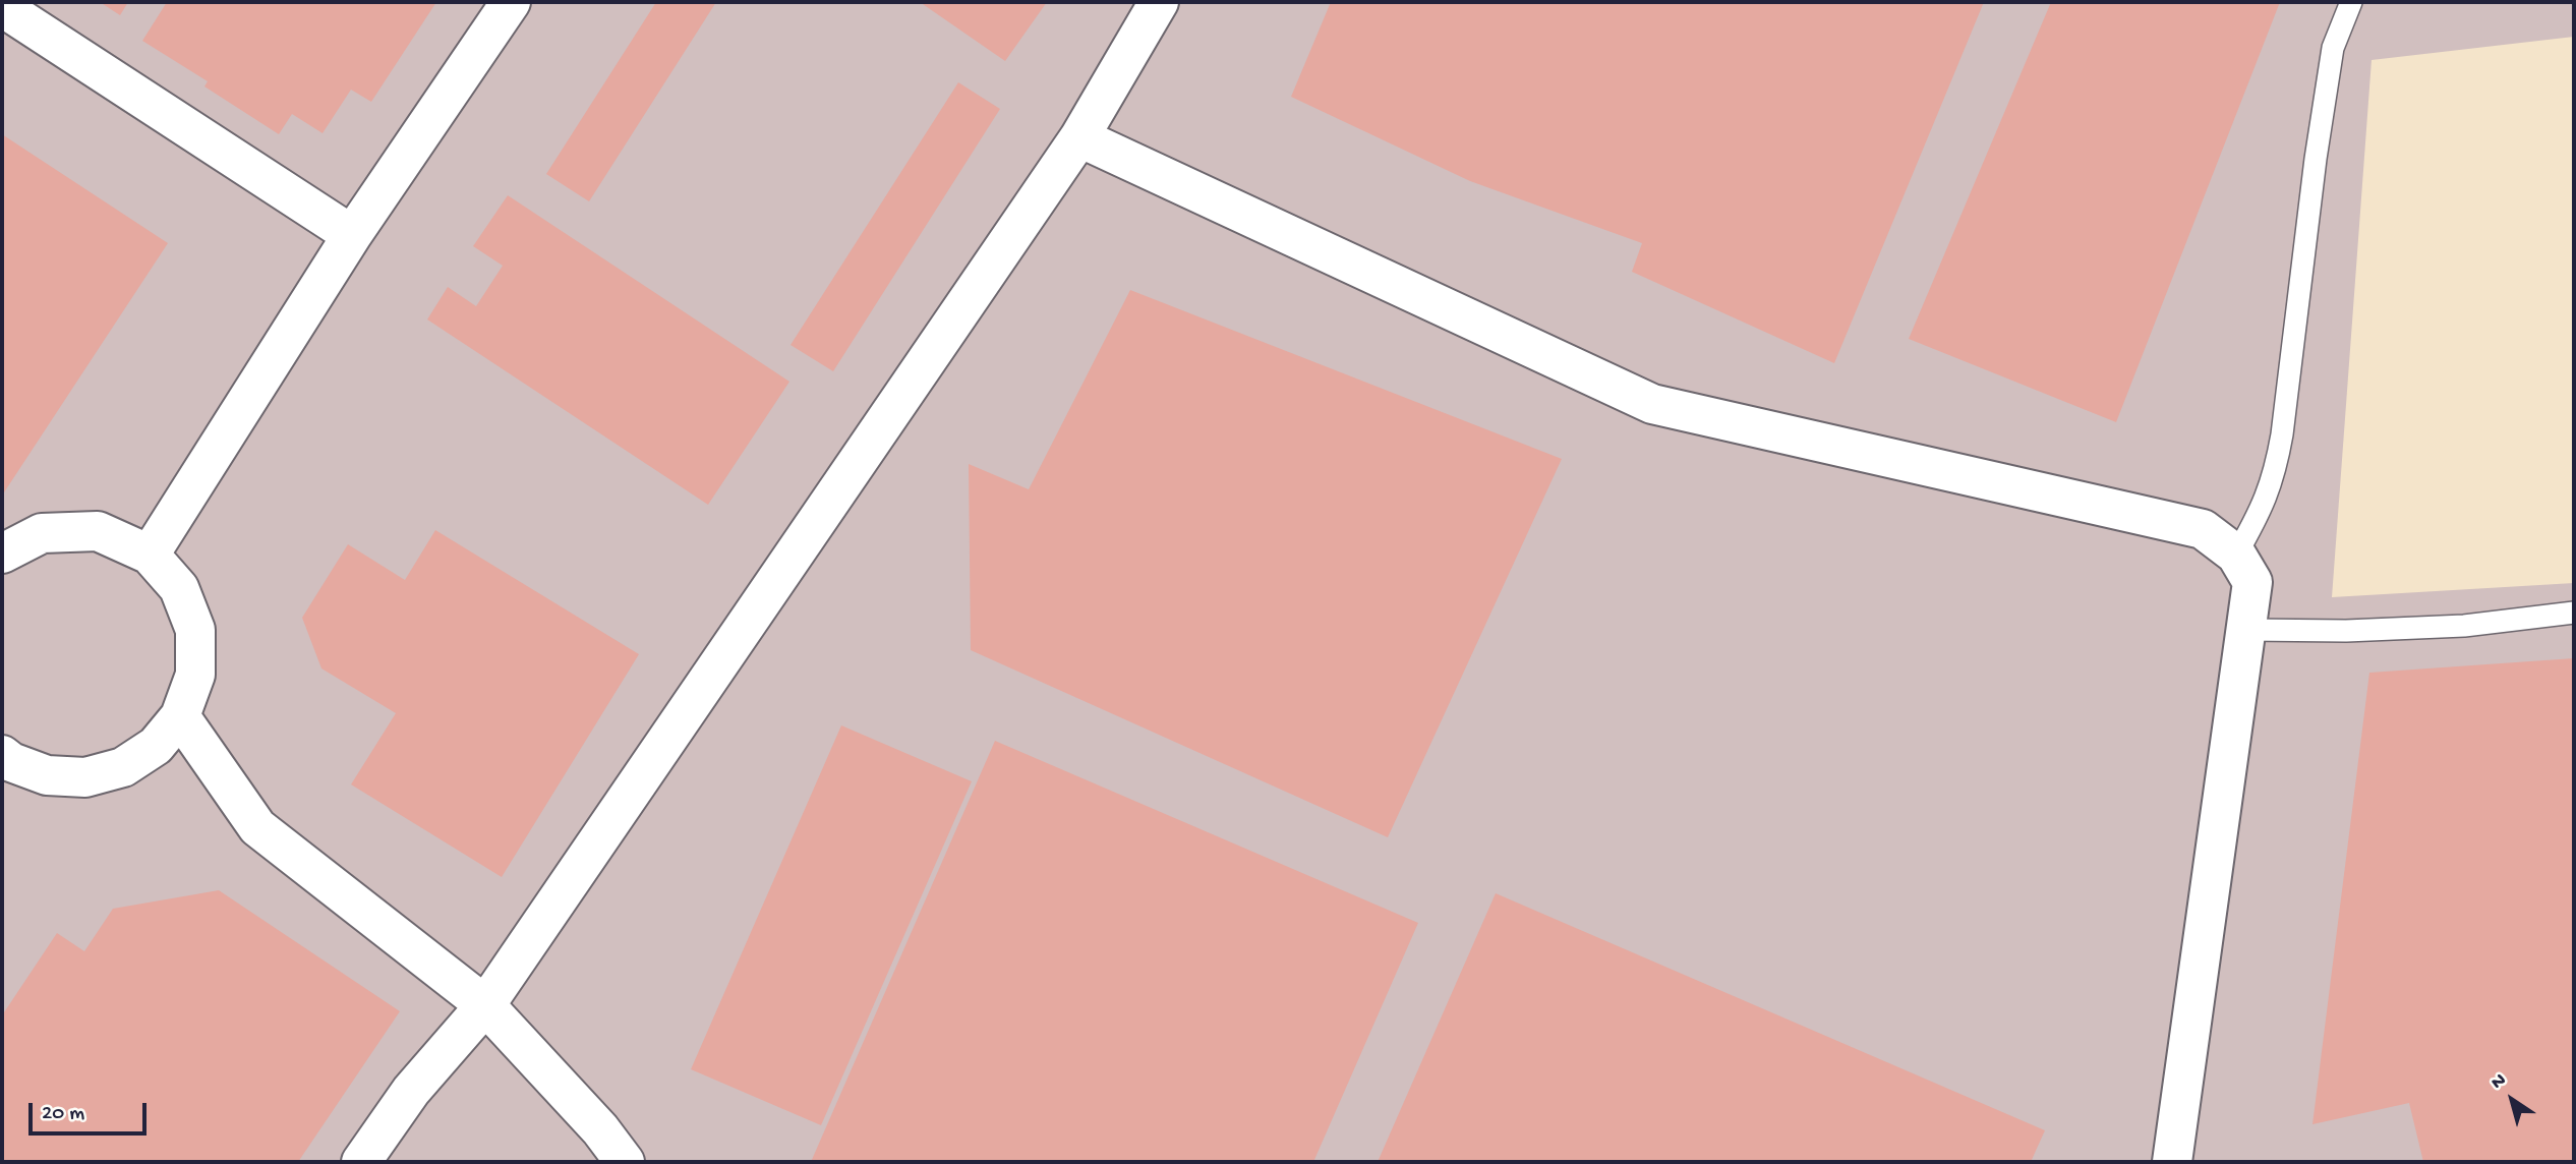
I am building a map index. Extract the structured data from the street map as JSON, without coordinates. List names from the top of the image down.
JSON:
{
  "scale_bar": "20 m",
  "north": "top left"
}
